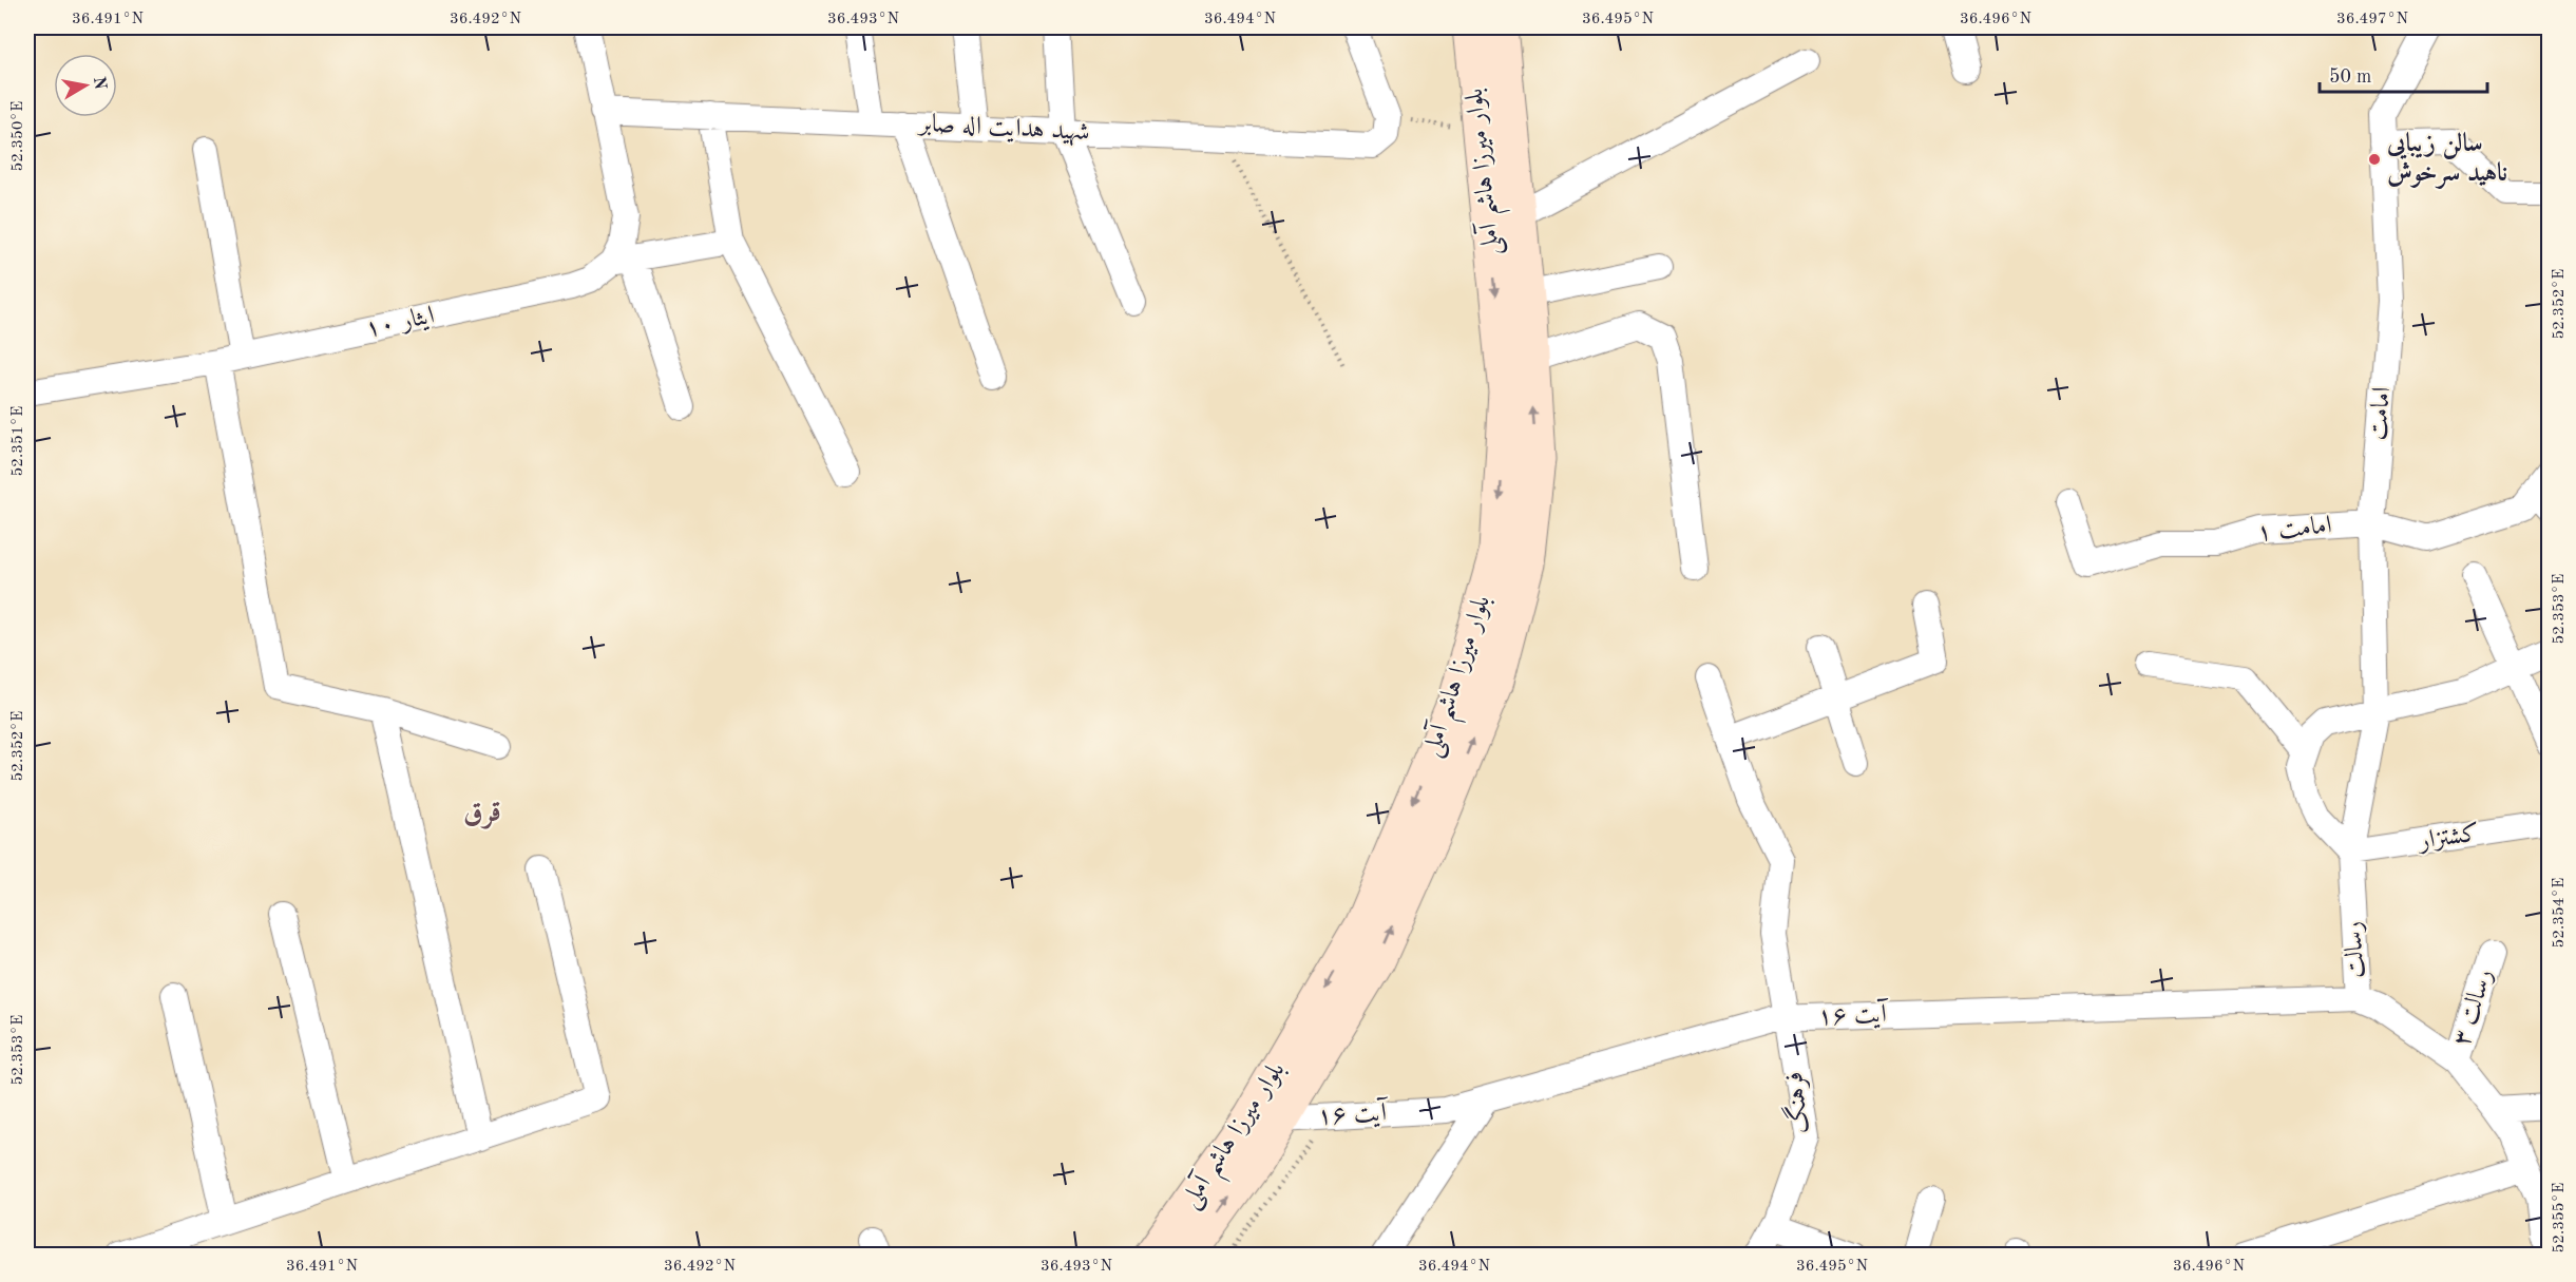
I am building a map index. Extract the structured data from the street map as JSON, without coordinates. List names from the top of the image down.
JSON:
{
  "streets": {
    "main road": ["بلوار میرزا هاشم آملی"],
    "street": [
      "شهید هدایت اله صابر",
      "ایثار ۱۰",
      "امامت",
      "امامت ۱",
      "کشتزار",
      "رسالت",
      "رسالت ۳",
      "آیت ۱۶",
      "فرهنگ"
    ]
  },
  "crossings": [
    ["بلوار میرزا هاشم آملی", "آیت ۱۶"],
    ["امامت", "امامت ۱"],
    ["امامت", "رسالت"],
    ["کشتزار", "رسالت"],
    ["رسالت", "رسالت ۳"],
    ["رسالت", "آیت ۱۶"],
    ["آیت ۱۶", "فرهنگ"]
  ],
  "districts": ["قرق"],
  "places": ["سالن زیبایی ناهید سرخوش"],
  "scale_bar": "50 m",
  "north": "right",
  "coordinates": [
    "36.491°N",
    "36.492°N",
    "36.493°N",
    "36.494°N",
    "36.495°N",
    "36.496°N",
    "36.497°N",
    "52.350°E",
    "52.352°E",
    "52.351°E",
    "52.353°E",
    "52.354°E",
    "52.355°E"
  ]
}
